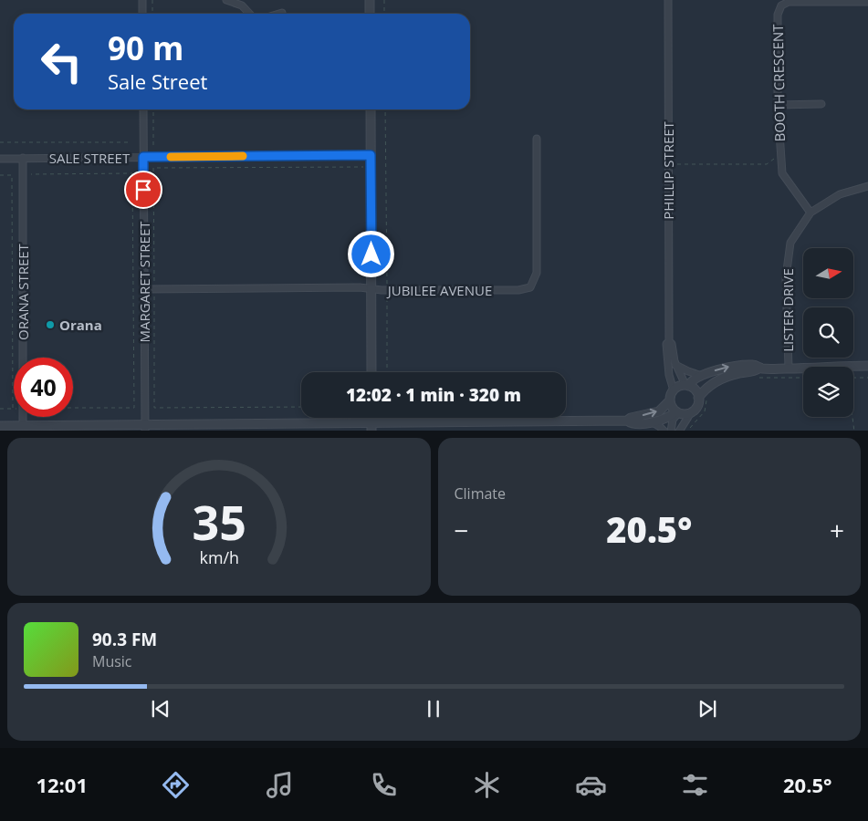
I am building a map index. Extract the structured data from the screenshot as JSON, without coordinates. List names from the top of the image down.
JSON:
{
  "streets": {
    "street": [
      "BOOTH CRESCENT",
      "SALE STREET",
      "PHILLIP STREET",
      "MARGARET STREET",
      "JUBILEE AVENUE",
      "ORANA STREET",
      "LISTER DRIVE"
    ]
  },
  "crossings": [
    ["BOOTH CRESCENT", "LISTER DRIVE"],
    ["SALE STREET", "MARGARET STREET"],
    ["SALE STREET", "ORANA STREET"],
    ["MARGARET STREET", "JUBILEE AVENUE"]
  ],
  "places": ["Orana"],
  "north": "right",
  "page": {
    "turn": ["90 m", "Sale Street"],
    "limit": "40",
    "trip": "12:02 · 1 min · 320 m",
    "tile": "Climate",
    "heat": ["−", "20.5°", "+"],
    "song": ["90.3 FM", "Music"],
    "tabs": ["12:01", "20.5°"],
    "gauge": ["35", "km/h"]
  }
}
